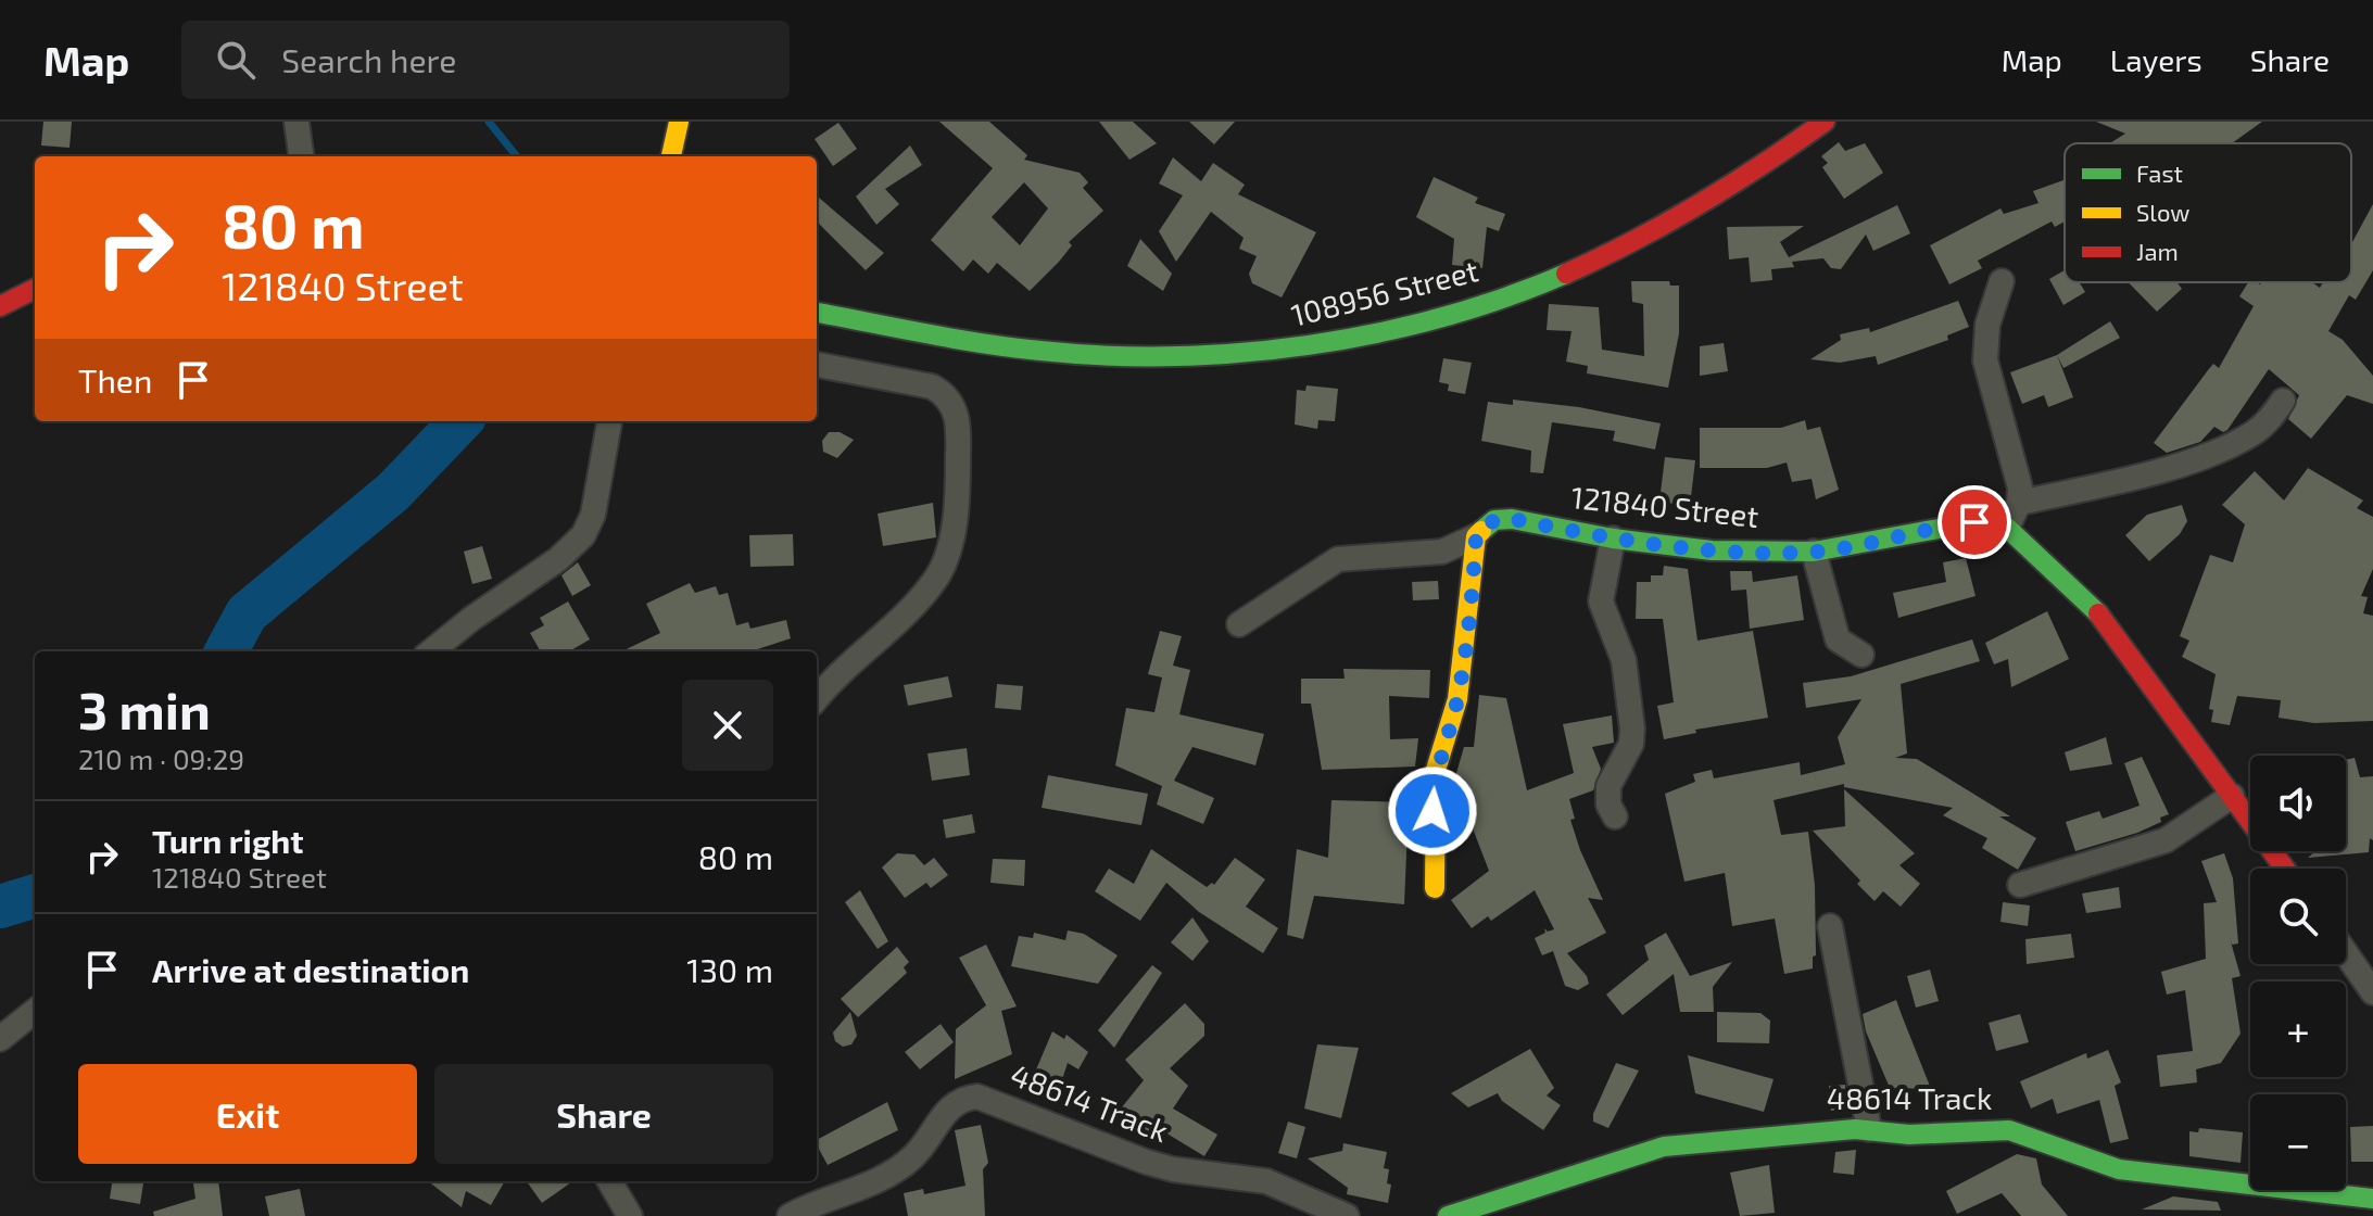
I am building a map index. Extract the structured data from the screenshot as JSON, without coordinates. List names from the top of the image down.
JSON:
{
  "streets": {
    "street": ["108956 Street", "121840 Street", "48614 Track"]
  },
  "legend": ["Fast", "Slow", "Jam"],
  "page": {
    "header": "Map",
    "search": "Search here",
    "nav": ["Map", "Layers", "Share"],
    "turn": ["80 m", "121840 Street"],
    "then": "Then",
    "heading": ["3 min", "210 m · 09:29"],
    "map_buttons": ["+", "−"],
    "list": [
      {
        "name": "Turn right",
        "note": "121840 Street",
        "value": "80 m"
      },
      {
        "name": "Arrive at destination",
        "value": "130 m"
      }
    ],
    "buttons": ["Exit", "Share"]
  }
}
